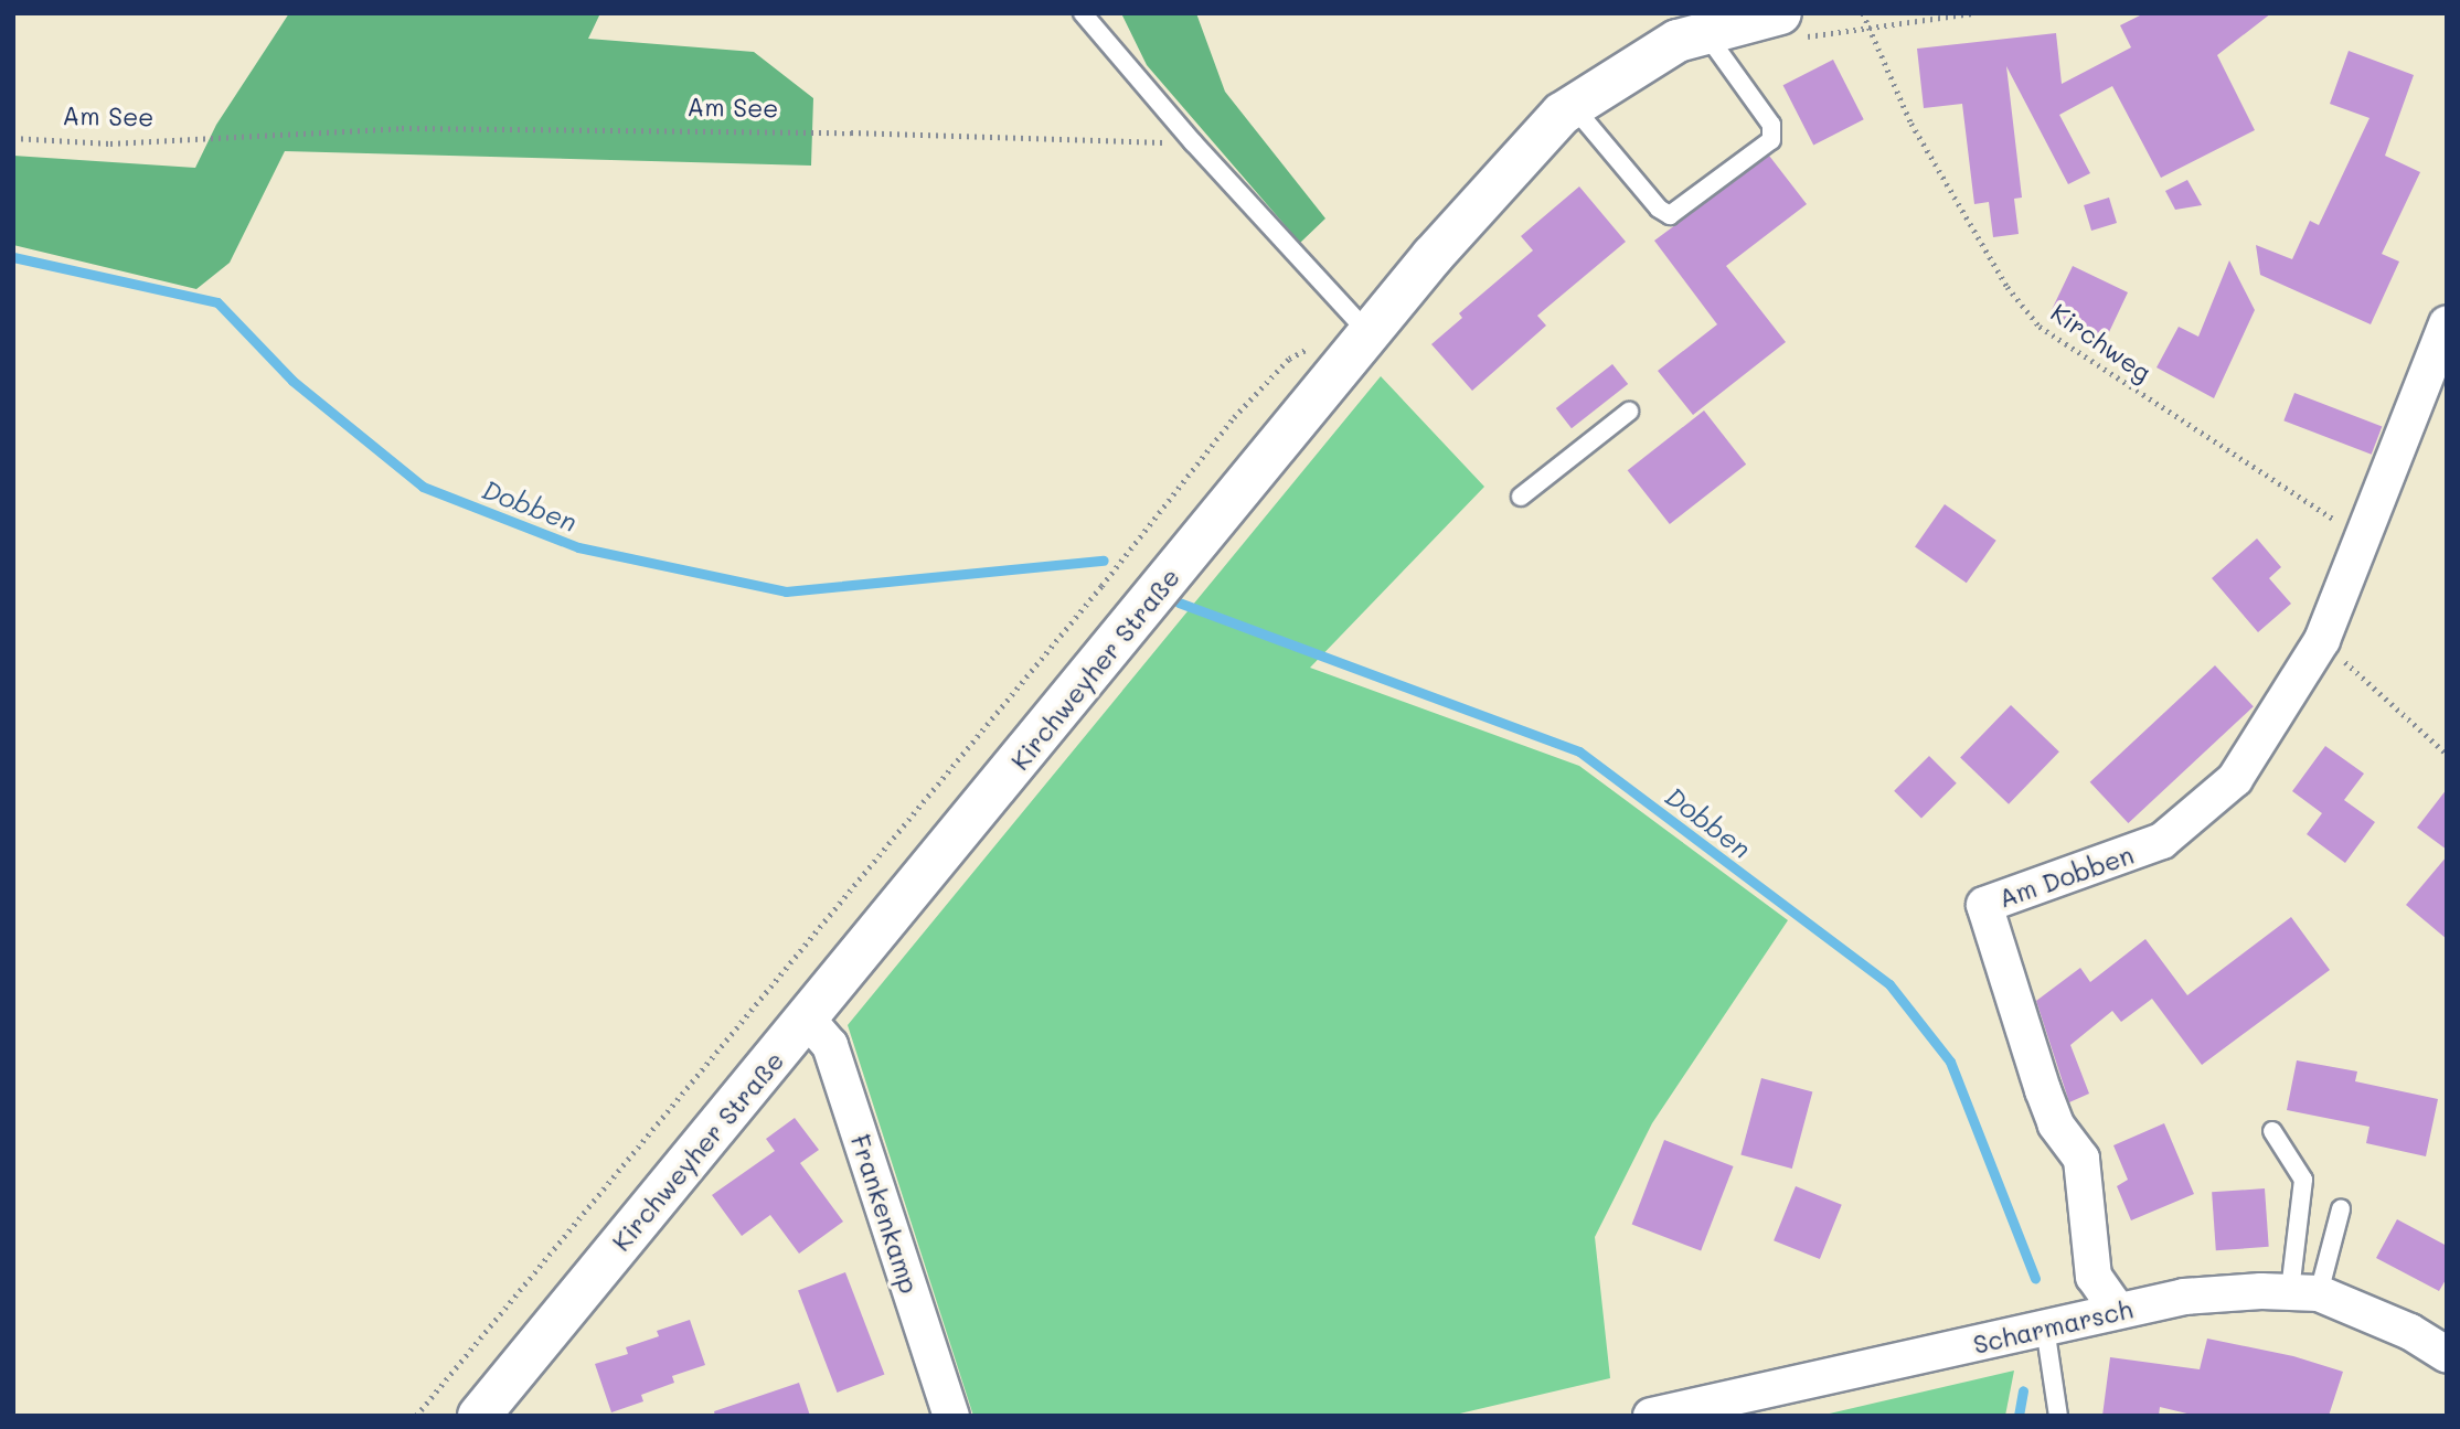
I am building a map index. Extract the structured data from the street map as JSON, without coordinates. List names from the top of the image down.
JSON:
{
  "streets": {
    "main road": ["Kirchweyher Straße"],
    "street": ["Am Dobben", "Frankenkamp", "Scharmarsch"],
    "path": ["Am See", "Kirchweg"]
  },
  "crossings": [
    ["Kirchweg", "Am Dobben"],
    ["Kirchweyher Straße", "Frankenkamp"],
    ["Am Dobben", "Scharmarsch"]
  ],
  "water": ["Dobben"]
}
